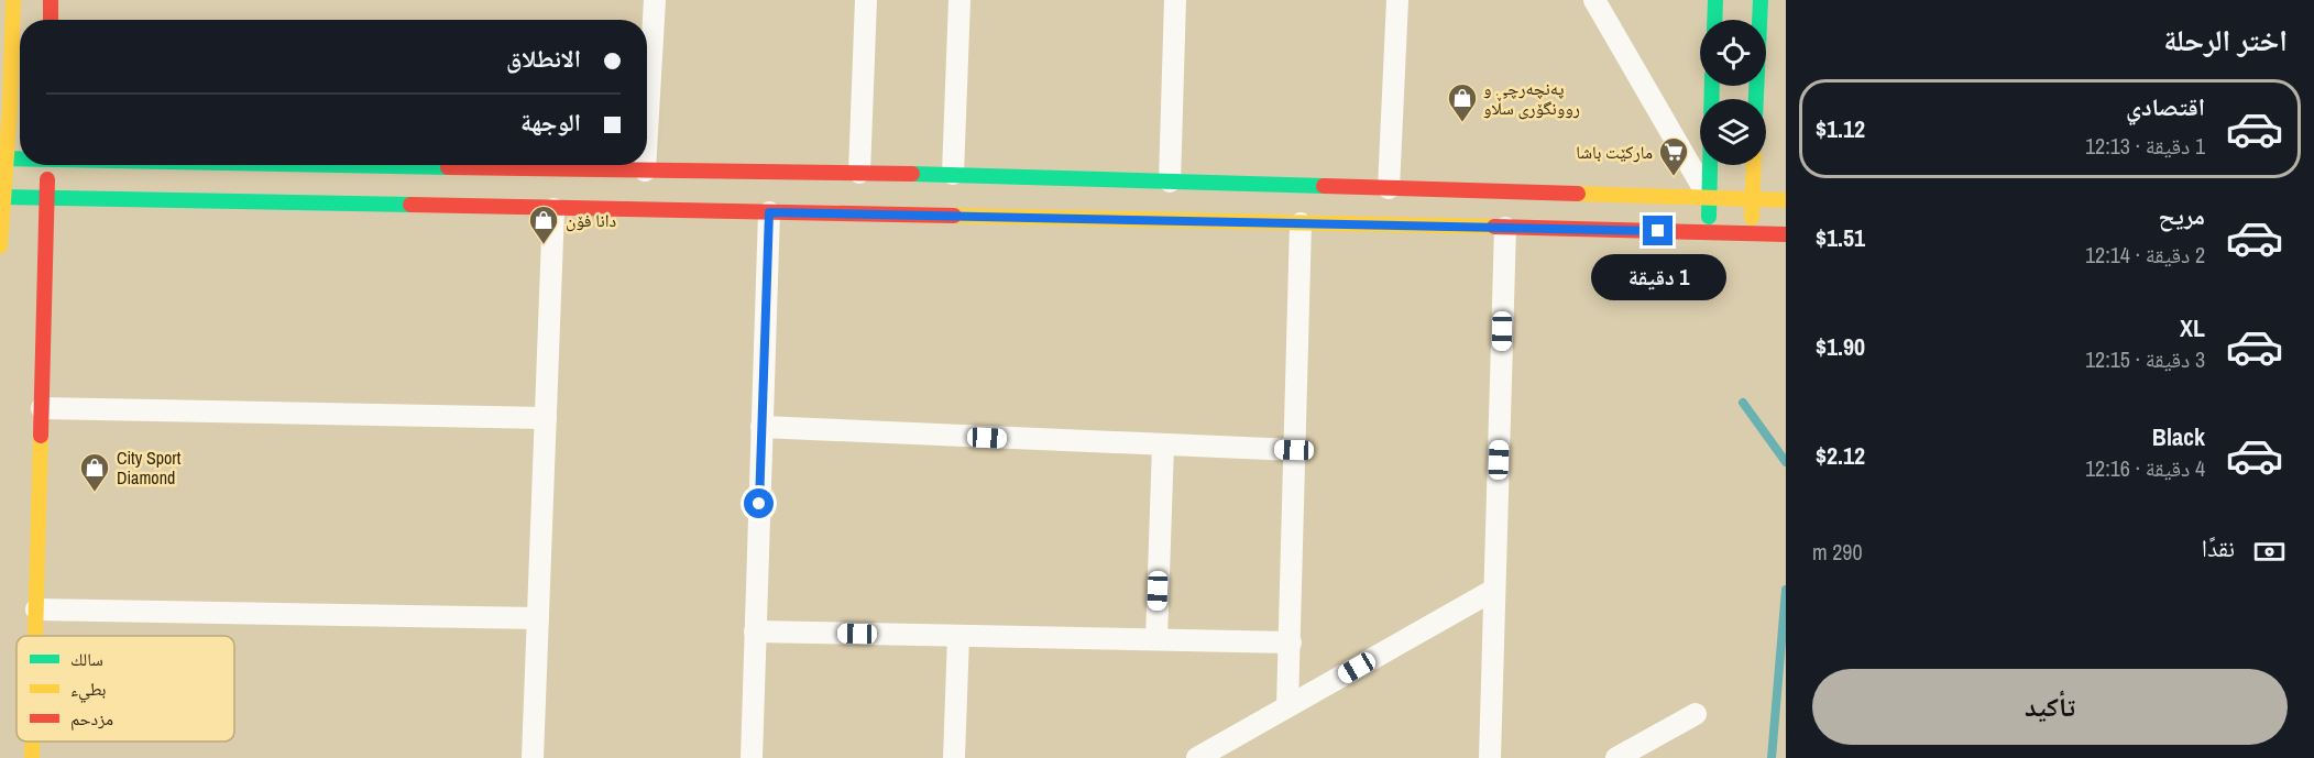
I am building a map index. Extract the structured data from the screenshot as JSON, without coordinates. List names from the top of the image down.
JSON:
{
  "places": {
    "shop": ["پەنچەرچی و روونگۆری سڵاو", "دانا فۆن", "City Sport Diamond"],
    "supermarket": ["مارکێت باشا"]
  },
  "legend": ["سالك", "بطيء", "مزدحم"],
  "page": {
    "heading": "اختر الرحلة",
    "banner": ["الانطلاق", "الوجهة"],
    "list": [
      {
        "name": "اقتصادي",
        "note": "1 دقيقة · 12:13",
        "value": "$1.12"
      },
      {
        "name": "مريح",
        "note": "2 دقيقة · 12:14",
        "value": "$1.51"
      },
      {
        "name": "XL",
        "note": "3 دقيقة · 12:15",
        "value": "$1.90"
      },
      {
        "name": "Black",
        "note": "4 دقيقة · 12:16",
        "value": "$2.12"
      }
    ],
    "bubble": "1 دقيقة",
    "pay": ["نقدًا", "290 m"],
    "buttons": "تأكيد"
  }
}
